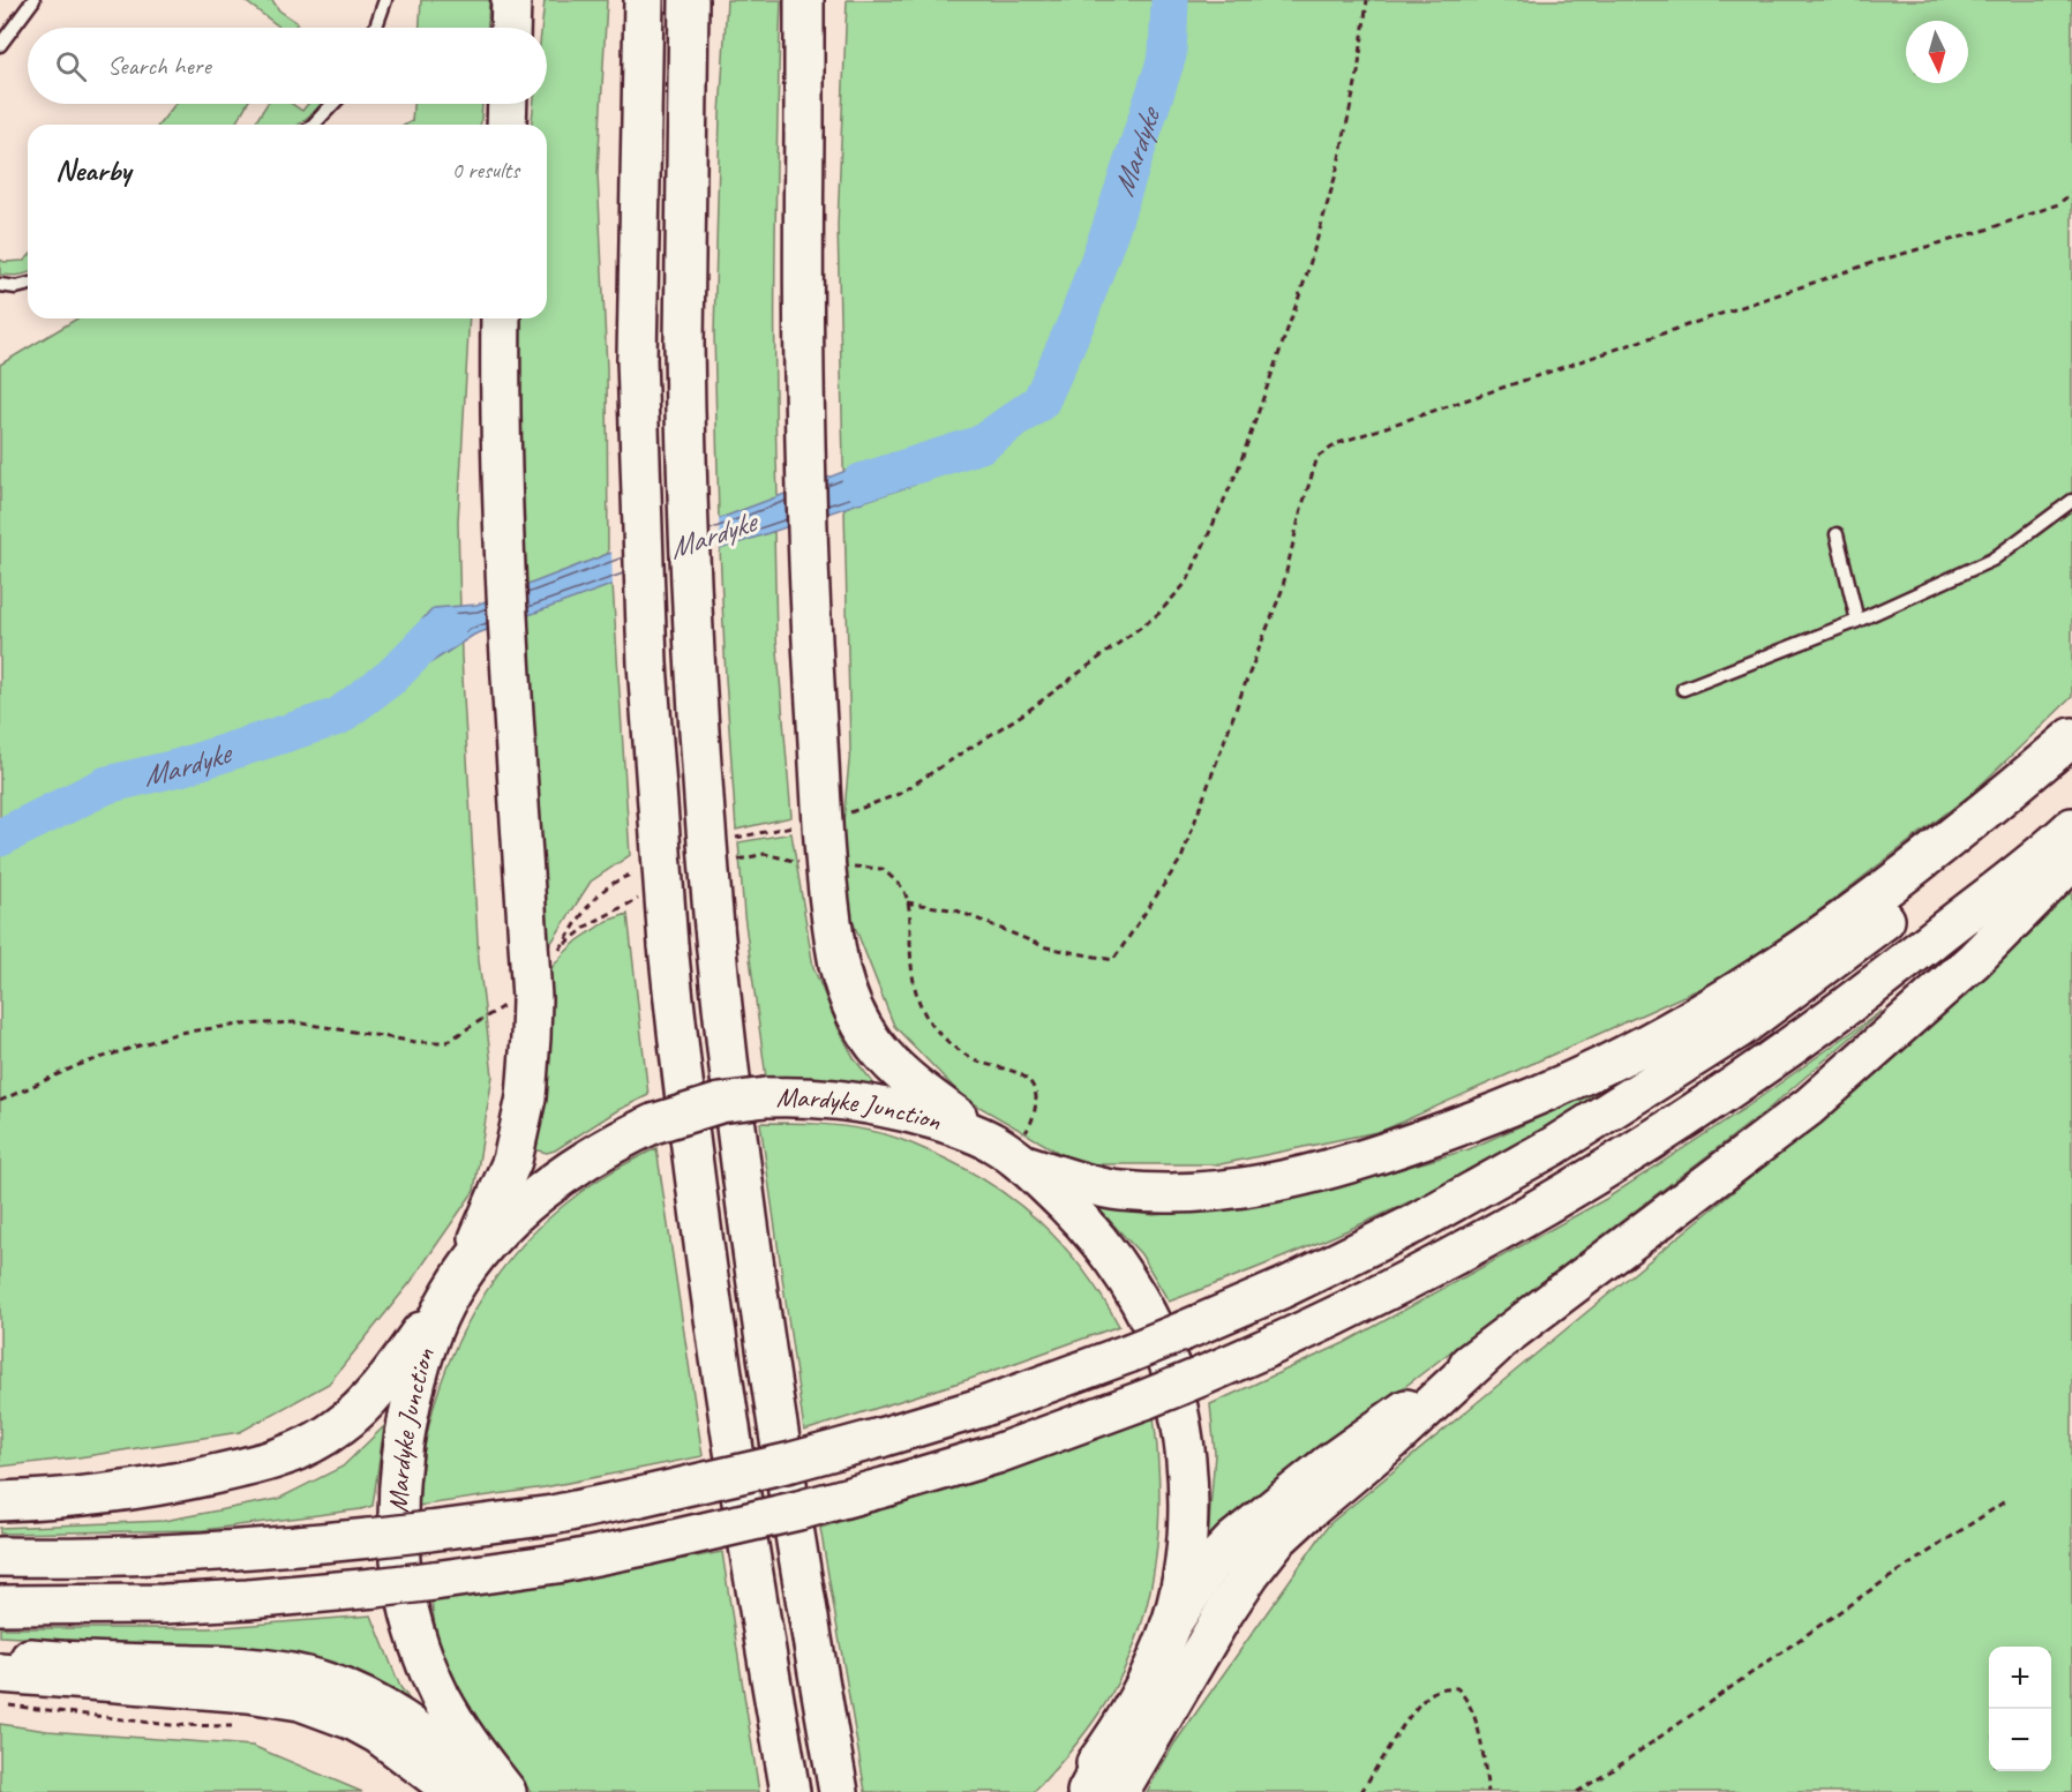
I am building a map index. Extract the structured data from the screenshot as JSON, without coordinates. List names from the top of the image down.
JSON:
{
  "streets": {
    "highway": ["Mardyke Junction"]
  },
  "water": ["Mardyke"],
  "north": "bottom",
  "page": {
    "search": "Search here",
    "heading": ["Nearby", "0 results"],
    "map_buttons": ["+", "−"]
  }
}
